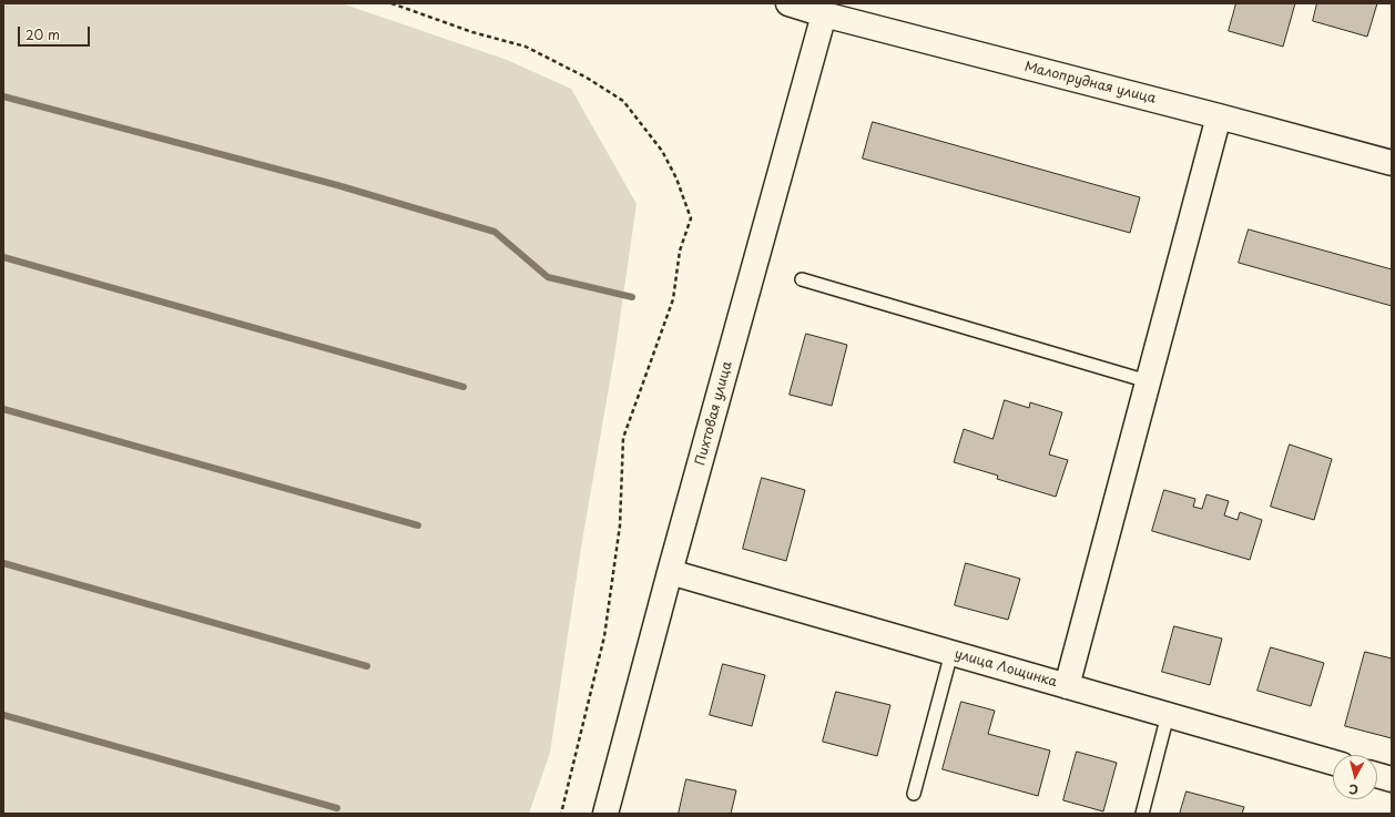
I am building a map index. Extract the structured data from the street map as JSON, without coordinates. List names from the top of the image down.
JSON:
{
  "streets": {
    "street": ["Малопрудная улица", "Пихтовая улица", "улица Лощинка"]
  },
  "crossings": [
    ["Малопрудная улица", "Пихтовая улица"],
    ["Пихтовая улица", "улица Лощинка"]
  ],
  "scale_bar": "20 m",
  "north": "bottom"
}
